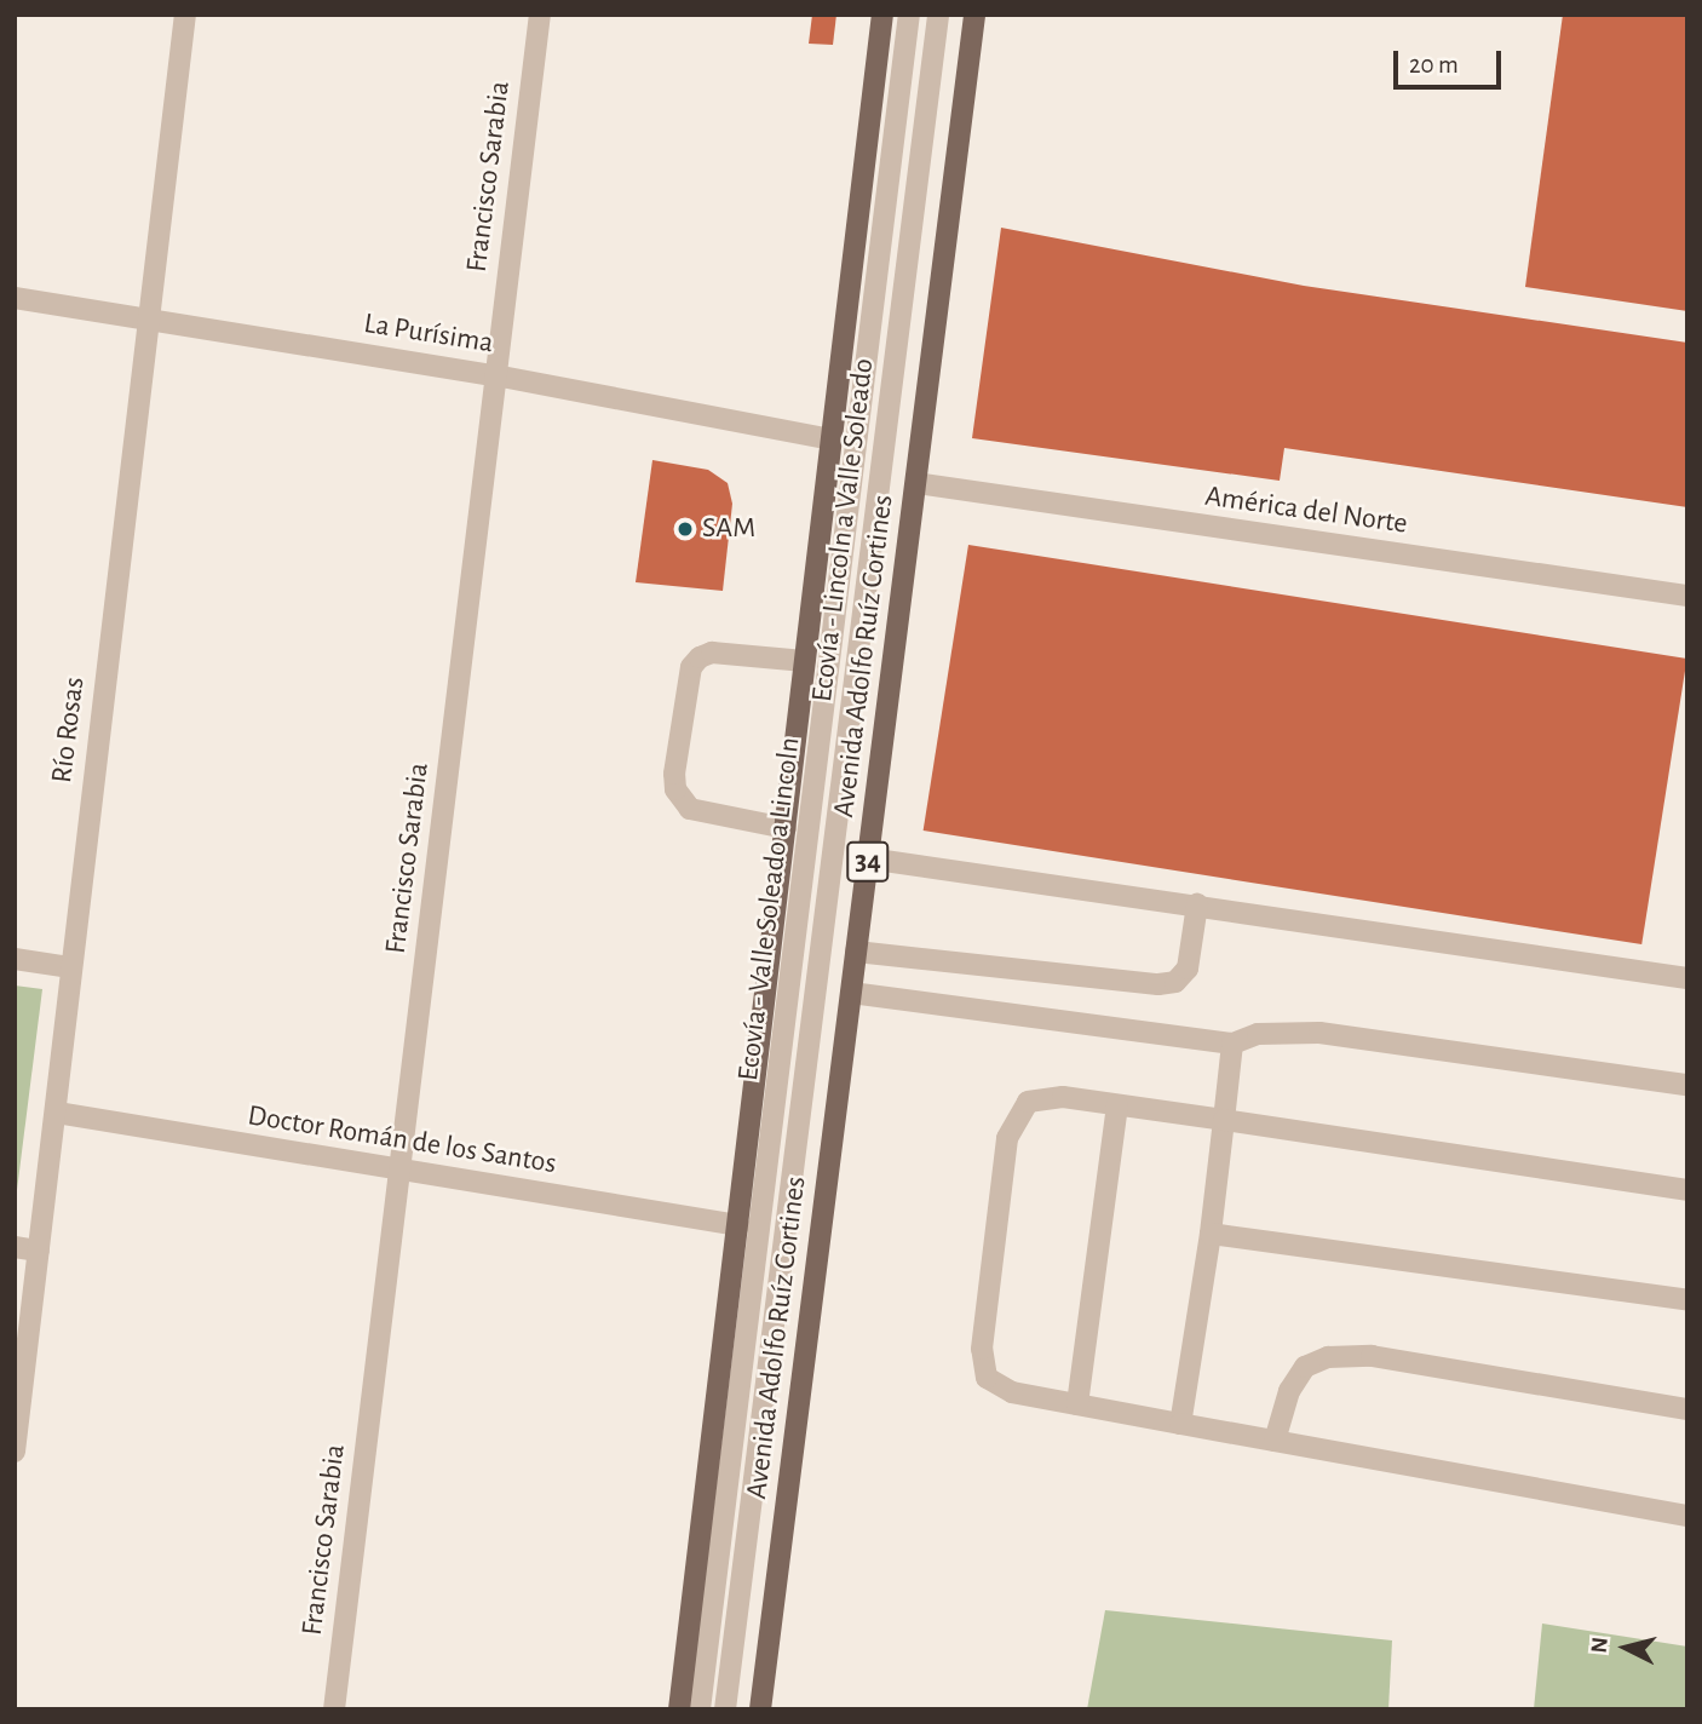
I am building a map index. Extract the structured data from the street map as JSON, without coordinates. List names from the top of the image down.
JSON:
{
  "streets": {
    "main road": ["Avenida Adolfo Ruíz Cortines", "34"],
    "street": [
      "Francisco Sarabia",
      "La Purísima",
      "América del Norte",
      "Ecovía - Lincoln a Valle Soleado",
      "Río Rosas",
      "Ecovía - Valle Soleado a Lincoln",
      "Doctor Román de los Santos"
    ]
  },
  "crossings": [
    ["Francisco Sarabia", "La Purísima"],
    ["Francisco Sarabia", "Doctor Román de los Santos"],
    ["La Purísima", "Avenida Adolfo Ruíz Cortines"],
    ["La Purísima", "Río Rosas"],
    ["América del Norte", "Avenida Adolfo Ruíz Cortines"],
    ["Avenida Adolfo Ruíz Cortines", "Doctor Román de los Santos"],
    ["Río Rosas", "Doctor Román de los Santos"]
  ],
  "places": ["SAM"],
  "scale_bar": "20 m",
  "north": "left"
}
